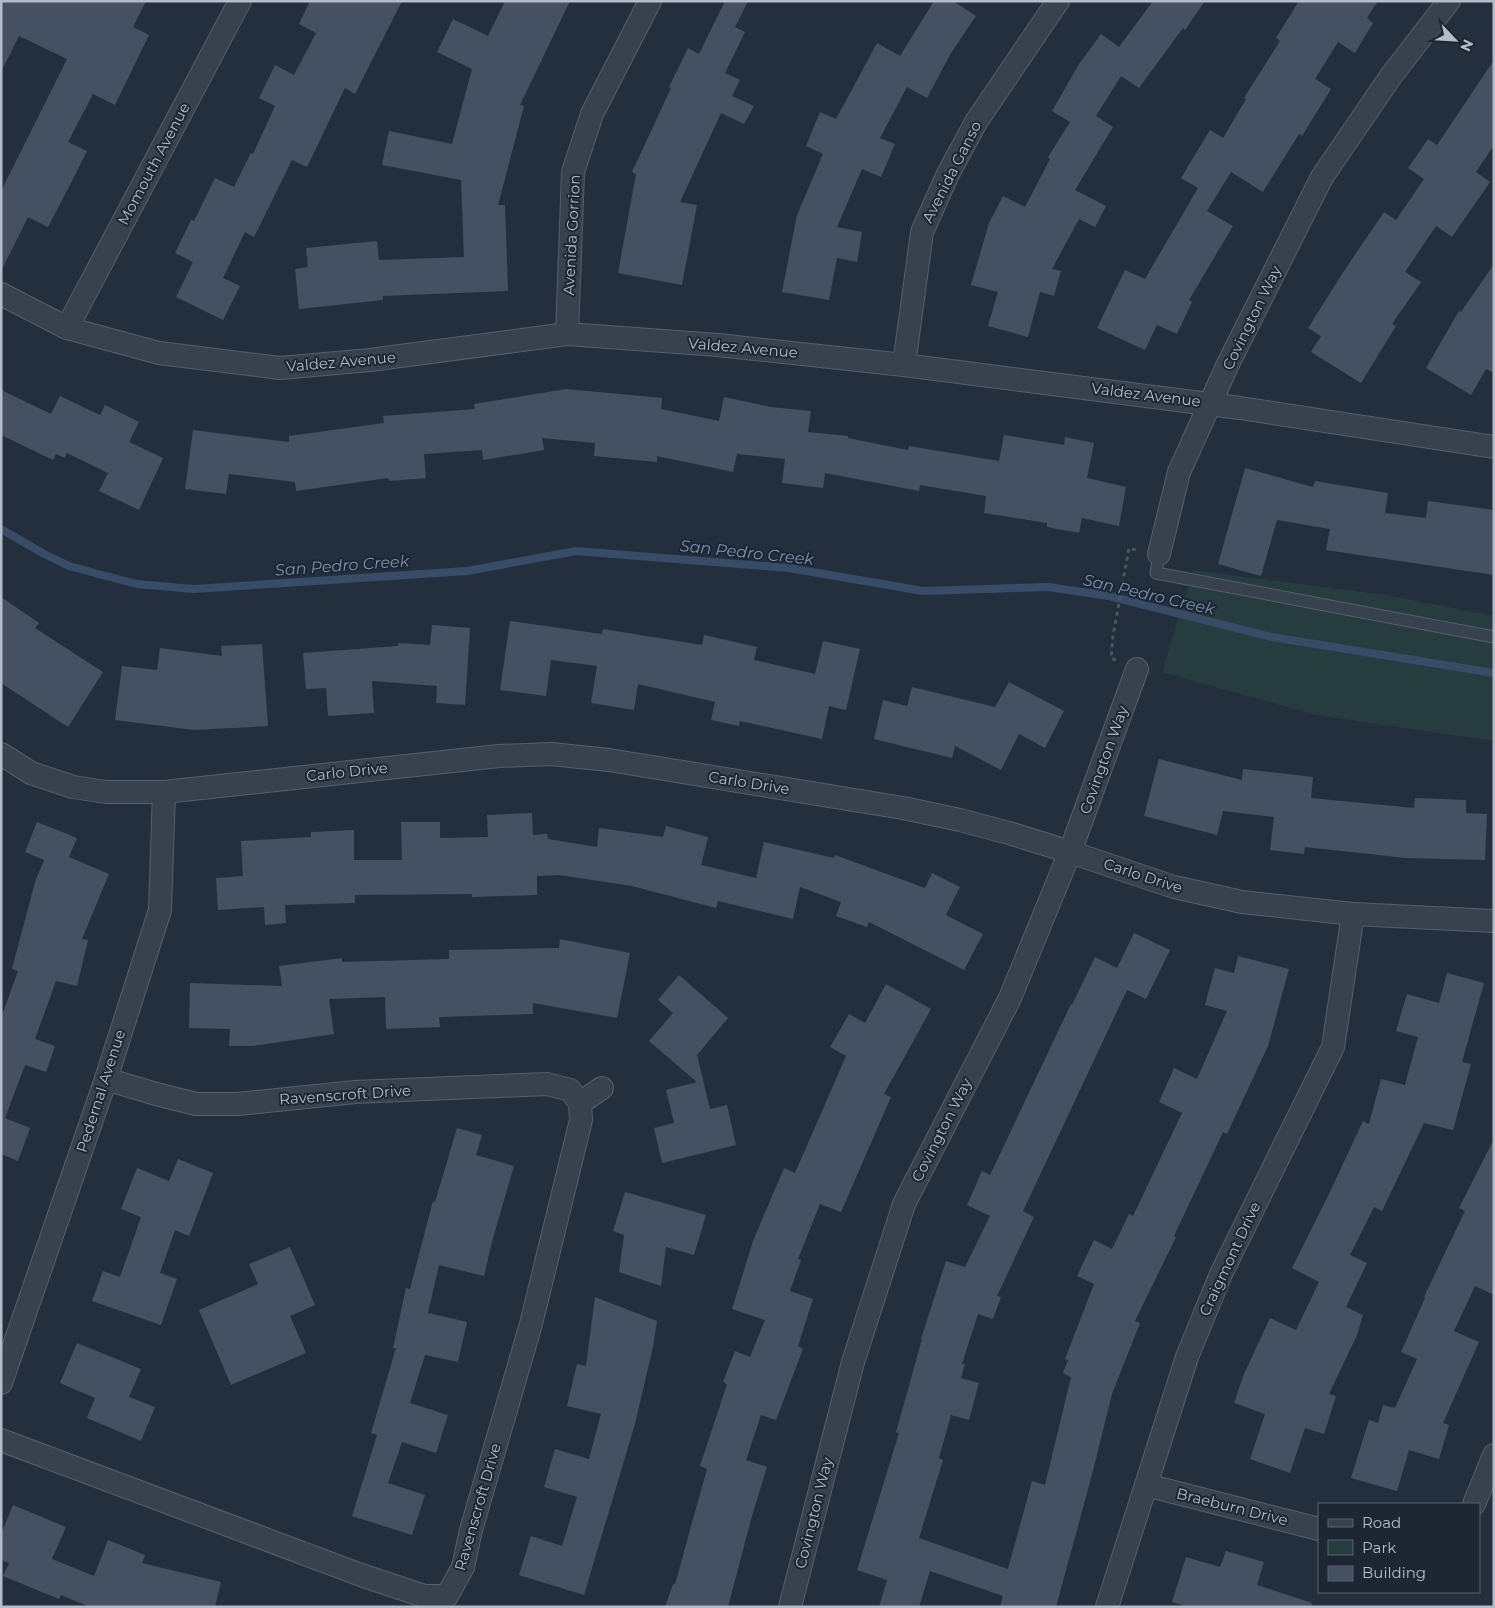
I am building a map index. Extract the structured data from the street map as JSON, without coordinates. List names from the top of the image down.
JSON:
{
  "streets": {
    "street": [
      "Momouth Avenue",
      "Avenida Ganso",
      "Avenida Gorrion",
      "Covington Way",
      "Valdez Avenue",
      "Carlo Drive",
      "Pedernal Avenue",
      "Ravenscroft Drive",
      "Craigmont Drive",
      "Braeburn Drive"
    ]
  },
  "crossings": [
    ["Momouth Avenue", "Valdez Avenue"],
    ["Avenida Ganso", "Valdez Avenue"],
    ["Avenida Gorrion", "Valdez Avenue"],
    ["Covington Way", "Valdez Avenue"],
    ["Covington Way", "Carlo Drive"],
    ["Carlo Drive", "Pedernal Avenue"],
    ["Carlo Drive", "Craigmont Drive"],
    ["Pedernal Avenue", "Ravenscroft Drive"],
    ["Craigmont Drive", "Braeburn Drive"]
  ],
  "water": ["San Pedro Creek"],
  "legend": ["Road", "Park", "Building"],
  "north": "bottom right"
}
